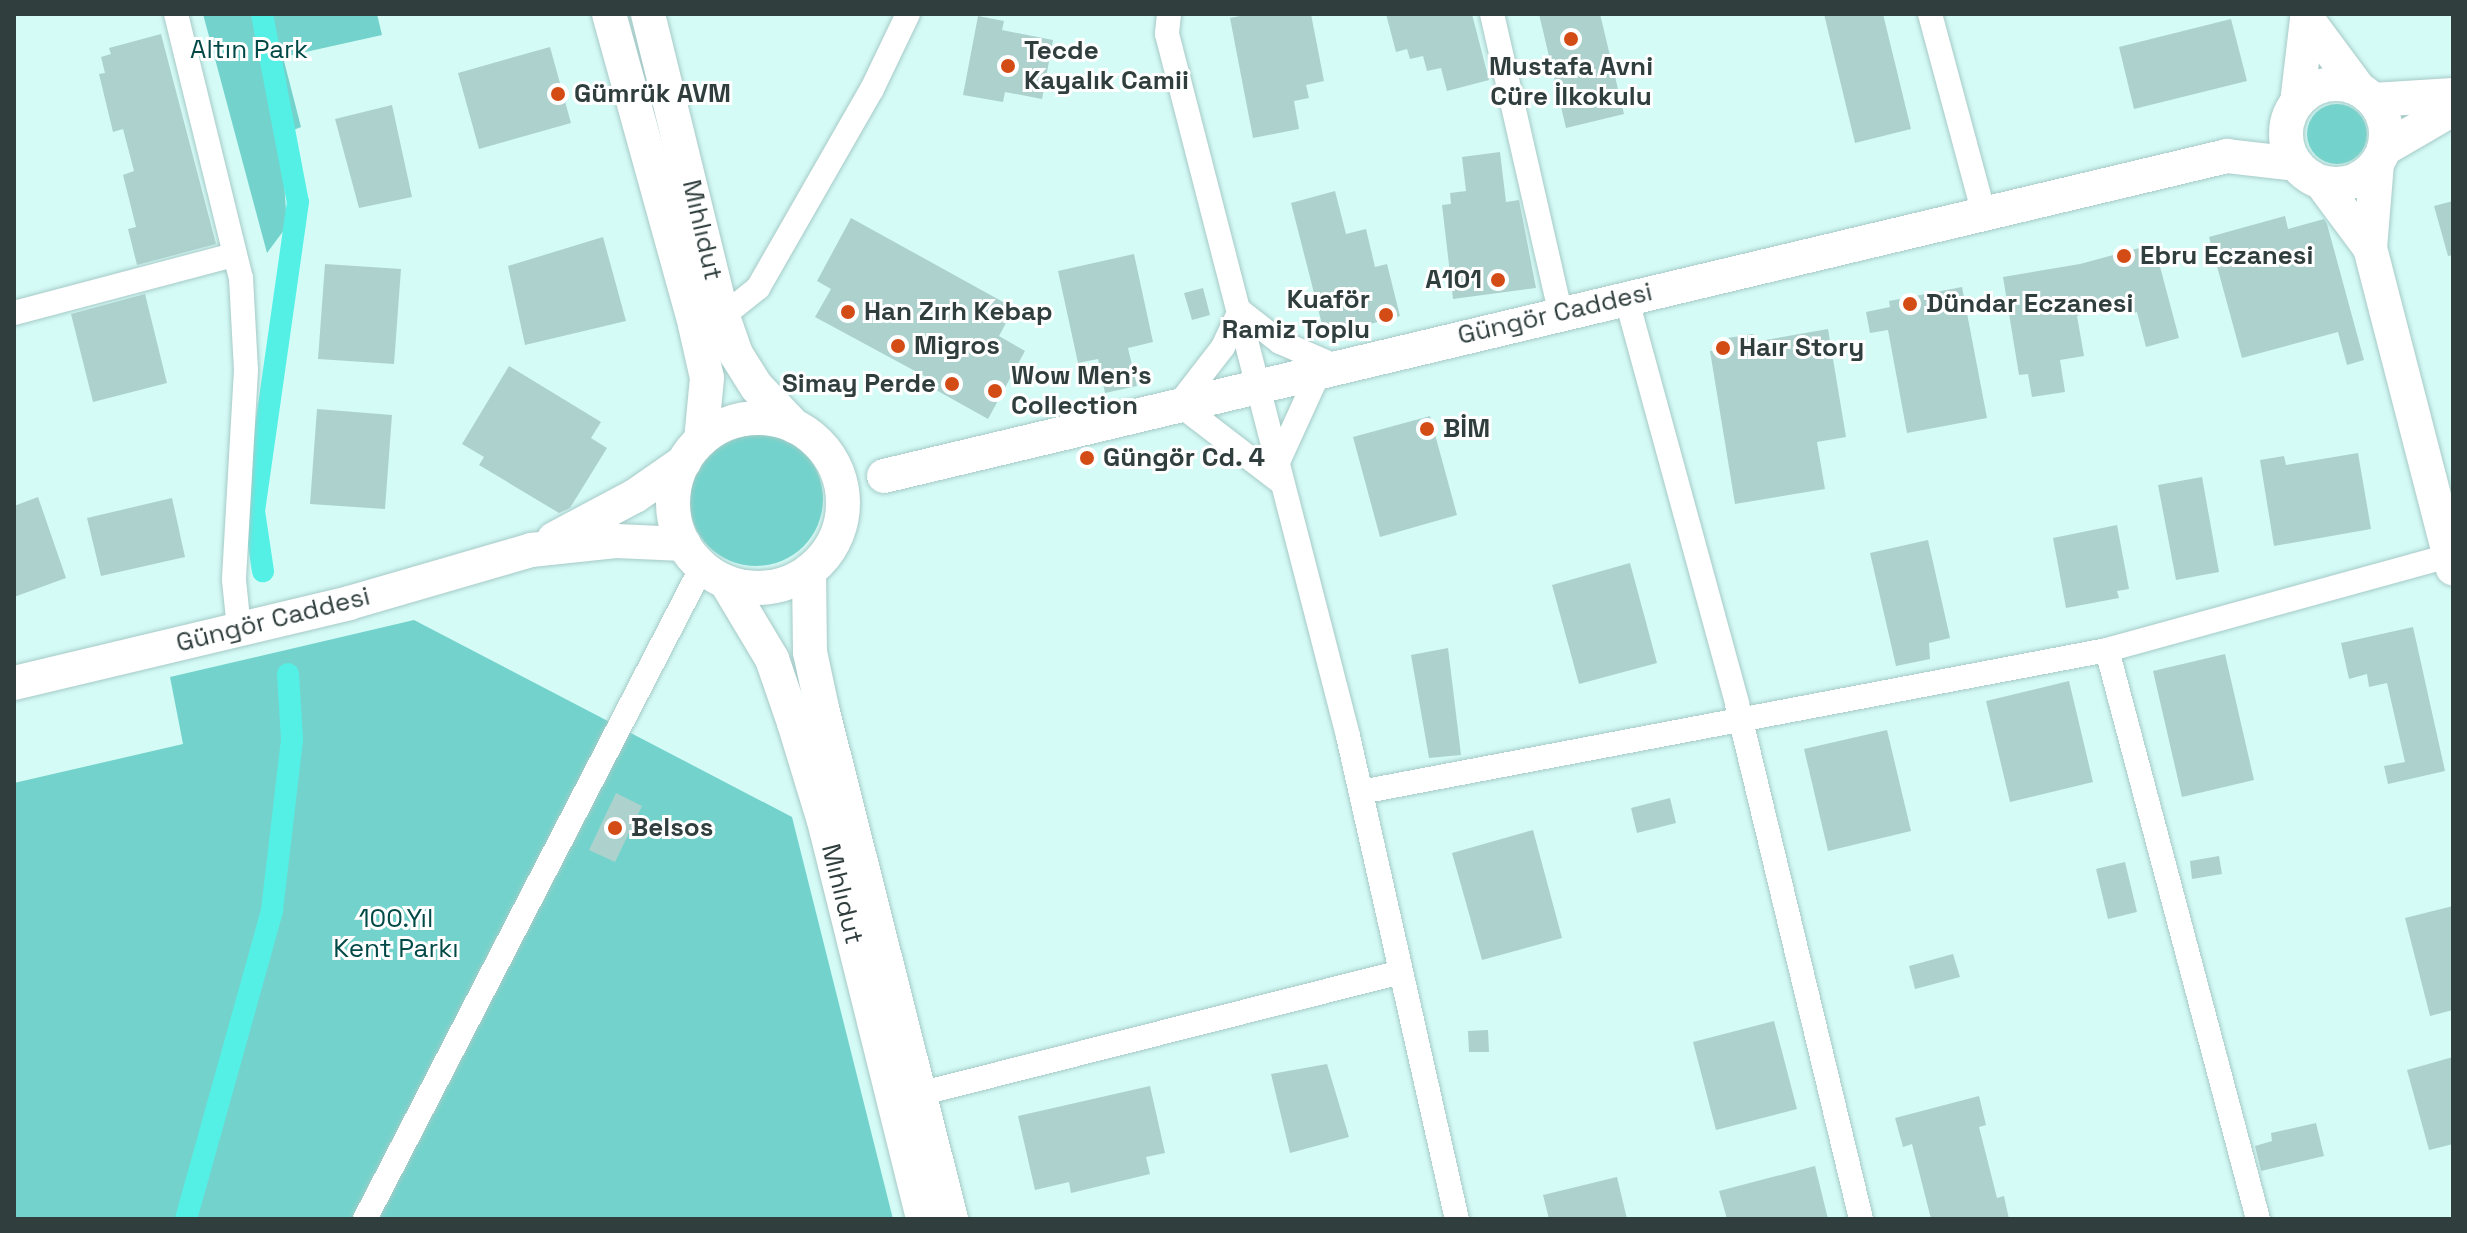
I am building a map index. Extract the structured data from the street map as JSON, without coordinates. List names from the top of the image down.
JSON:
{
  "streets": {
    "main road": ["Mıhlıdut", "Güngör Caddesi"]
  },
  "parks": ["Altın Park", "100.Yıl Kent Parkı"],
  "places": [
    "Mustafa Avni Cüre İlkokulu",
    "Tecde Kayalık Camii",
    "Gümrük AVM",
    "Ebru Eczanesi",
    "A101",
    "Dündar Eczanesi",
    "Han Zırh Kebap",
    "Kuaför Ramiz Toplu",
    "Migros",
    "Haır Story",
    "Simay Perde",
    "Wow Men's Collection",
    "BİM",
    "Güngör Cd. 4",
    "Belsos"
  ]
}
